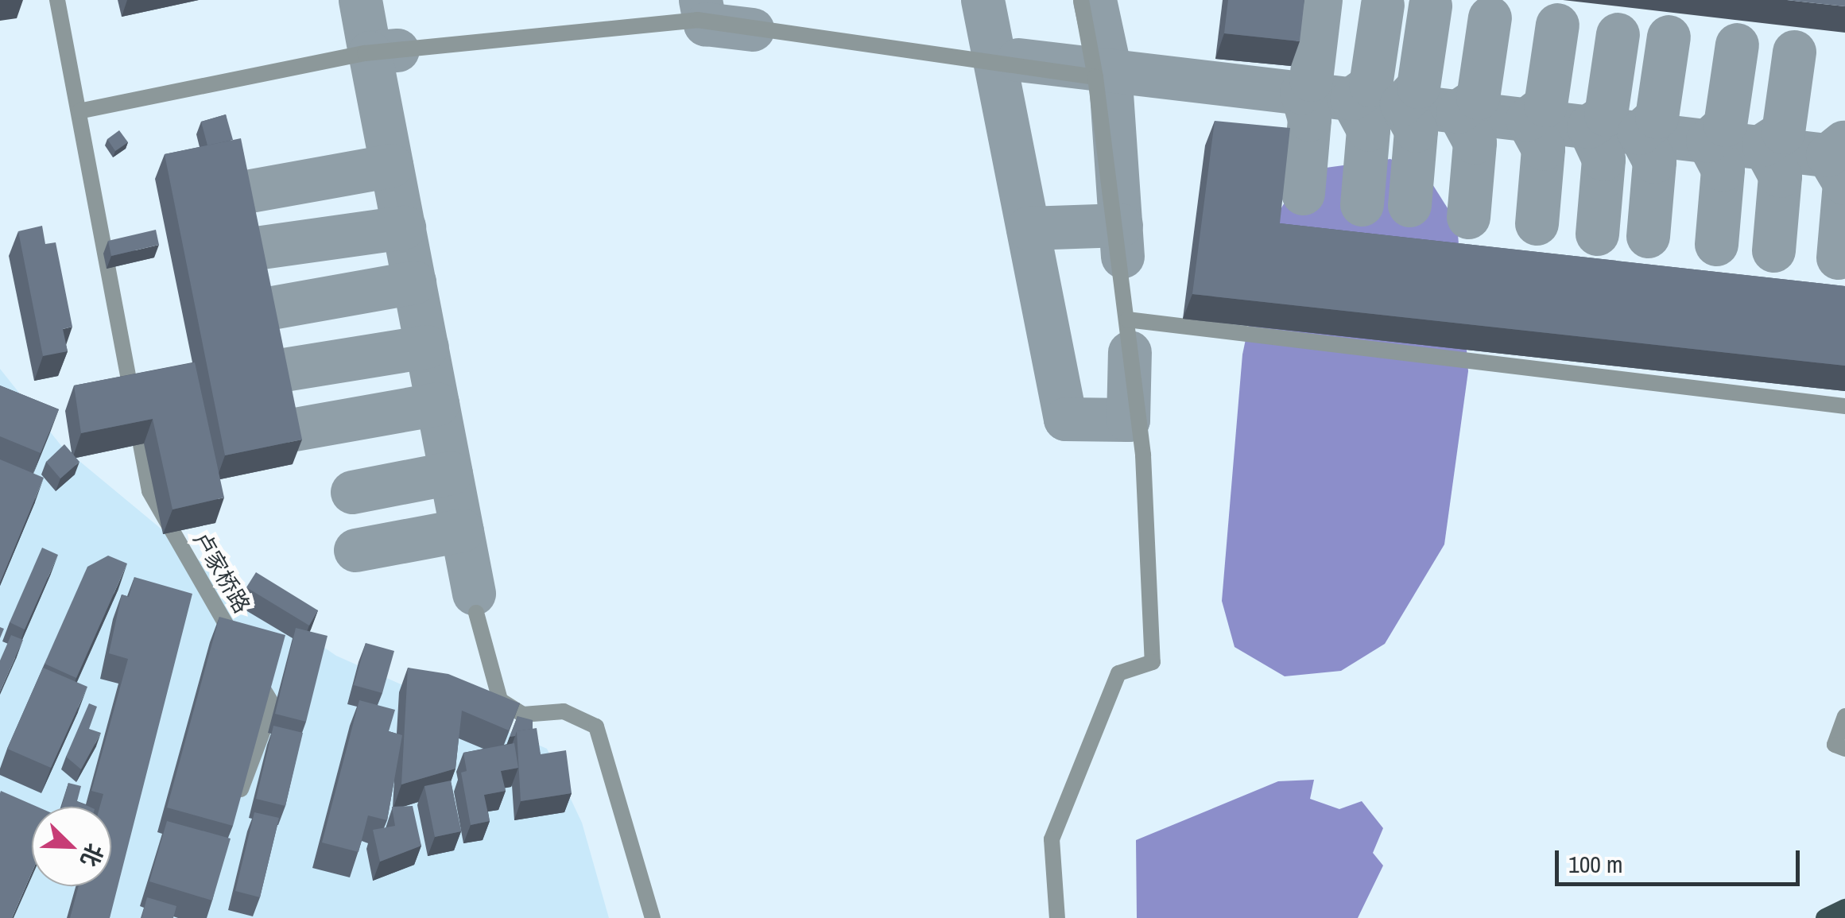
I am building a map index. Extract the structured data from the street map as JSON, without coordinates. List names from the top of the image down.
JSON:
{
  "streets": {
    "street": ["卢家桥路"]
  },
  "scale_bar": "100 m",
  "north": "bottom right"
}
